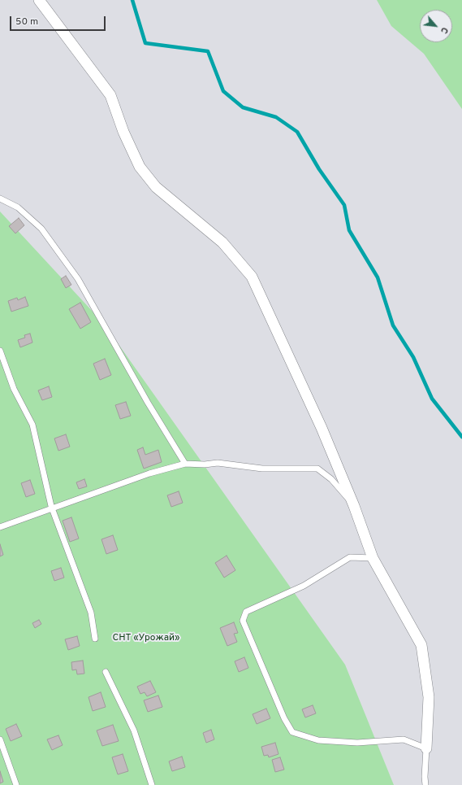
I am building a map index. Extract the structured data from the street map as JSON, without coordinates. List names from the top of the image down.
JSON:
{
  "parks": ["СНТ «Урожай»"],
  "scale_bar": "50 m",
  "north": "bottom right"
}
